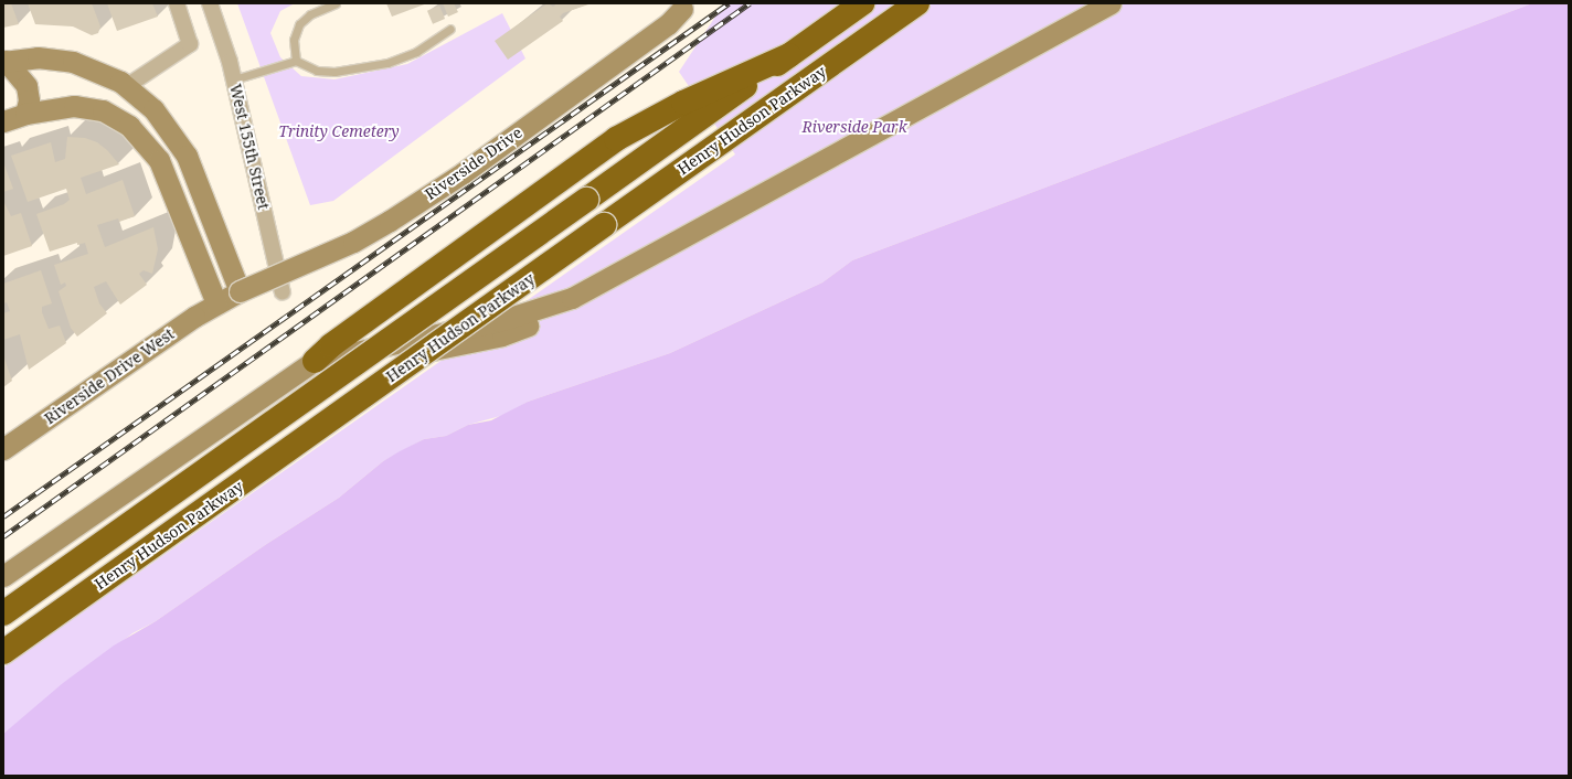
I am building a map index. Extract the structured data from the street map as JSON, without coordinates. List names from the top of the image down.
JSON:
{
  "streets": {
    "highway": ["Henry Hudson Parkway"],
    "main road": ["Riverside Drive", "Riverside Drive West"],
    "street": ["West 155th Street"]
  },
  "crossings": [
    ["Riverside Drive", "Riverside Drive West"]
  ],
  "parks": ["Riverside Park", "Trinity Cemetery"]
}
